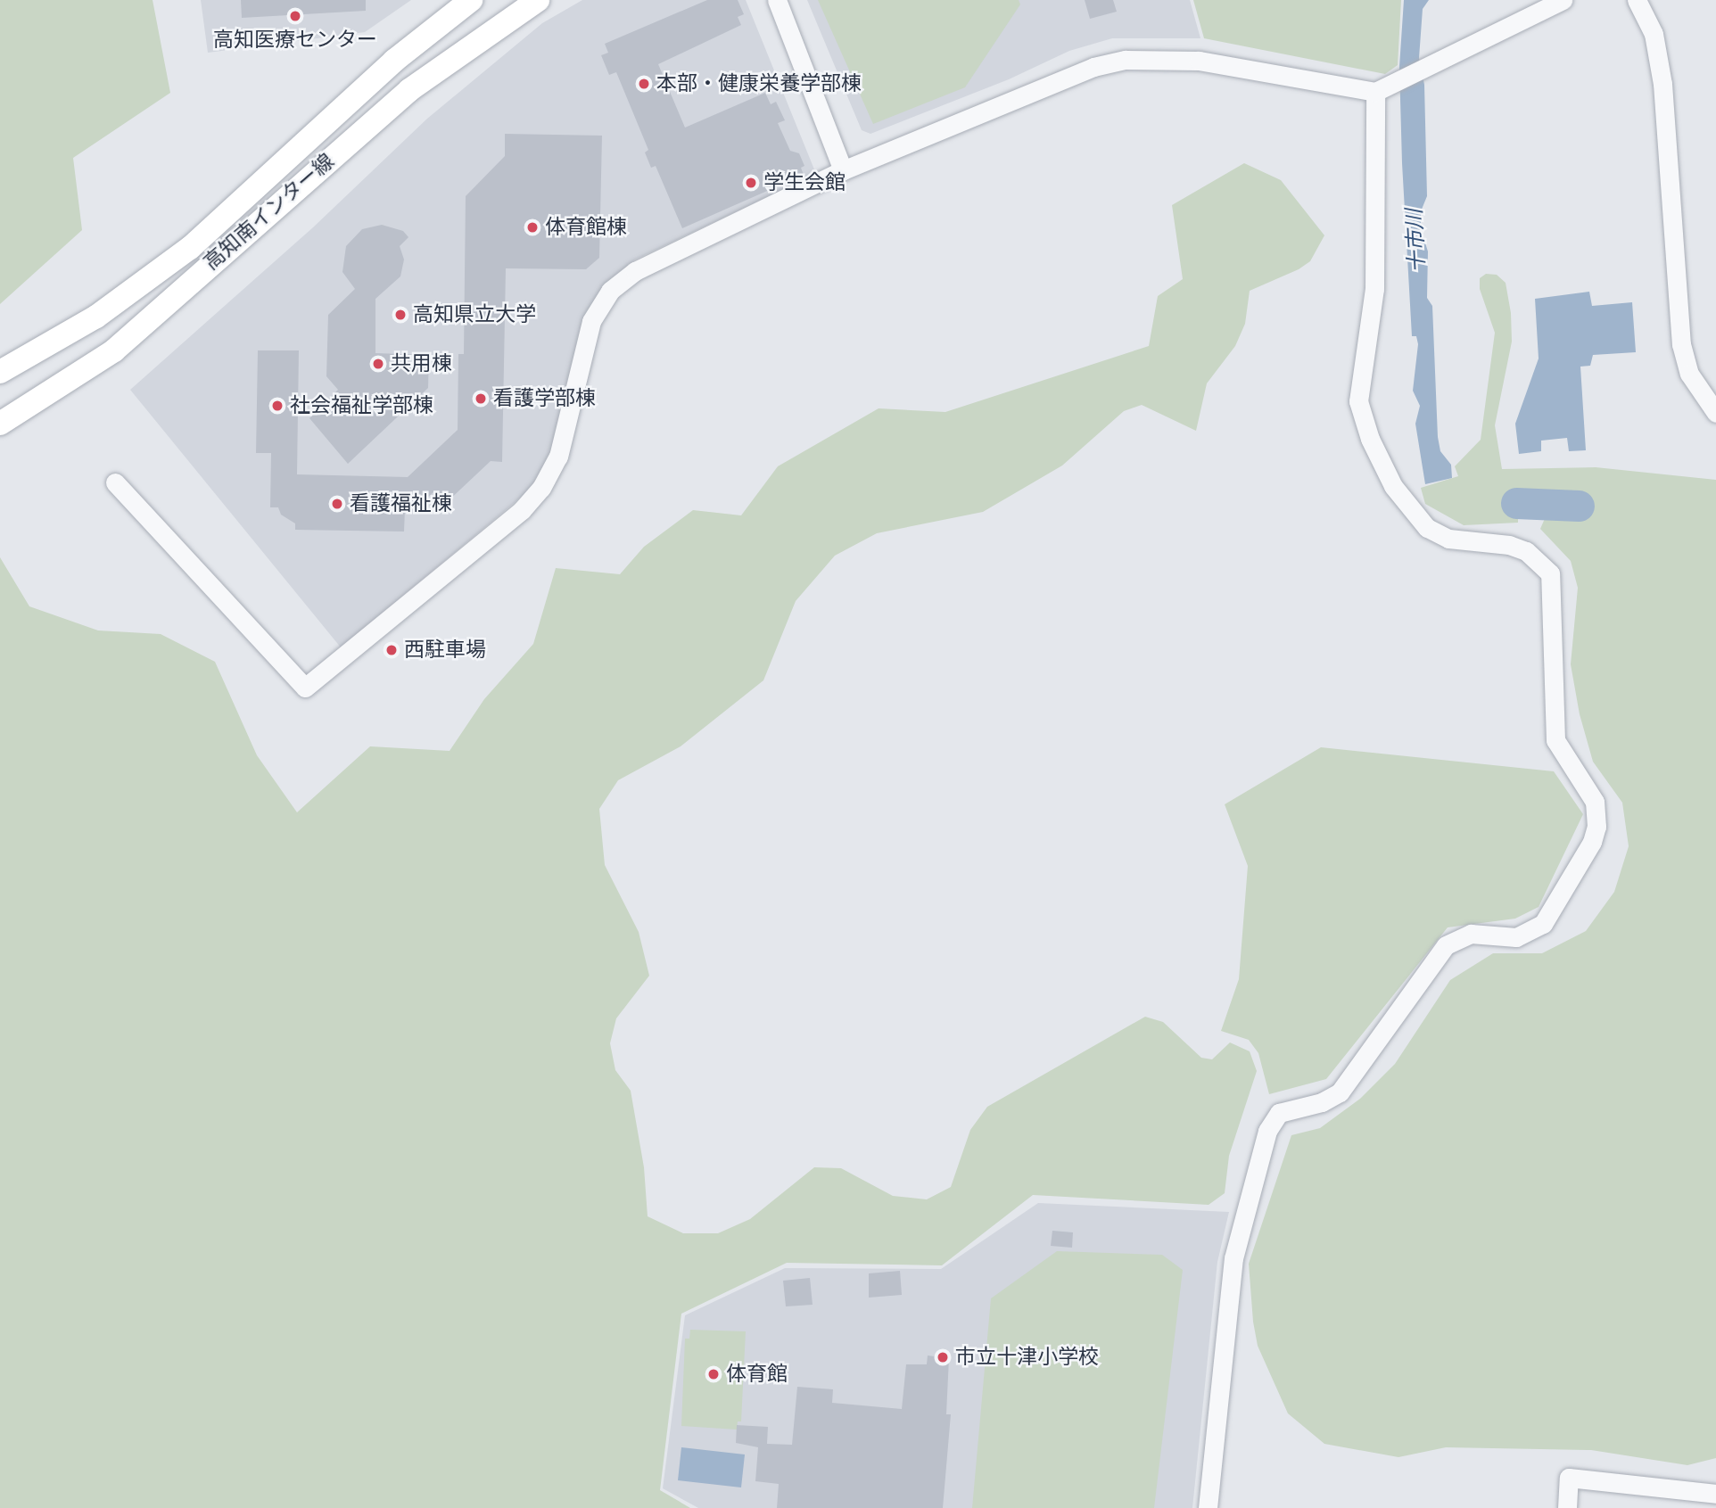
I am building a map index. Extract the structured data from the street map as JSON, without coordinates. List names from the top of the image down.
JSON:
{
  "streets": {
    "main road": ["高知南インター線"]
  },
  "water": ["十市川"],
  "places": [
    "高知医療センター",
    "本部・健康栄養学部棟",
    "学生会館",
    "体育館棟",
    "高知県立大学",
    "共用棟",
    "看護学部棟",
    "社会福祉学部棟",
    "看護福祉棟",
    "西駐車場",
    "市立十津小学校",
    "体育館"
  ]
}
